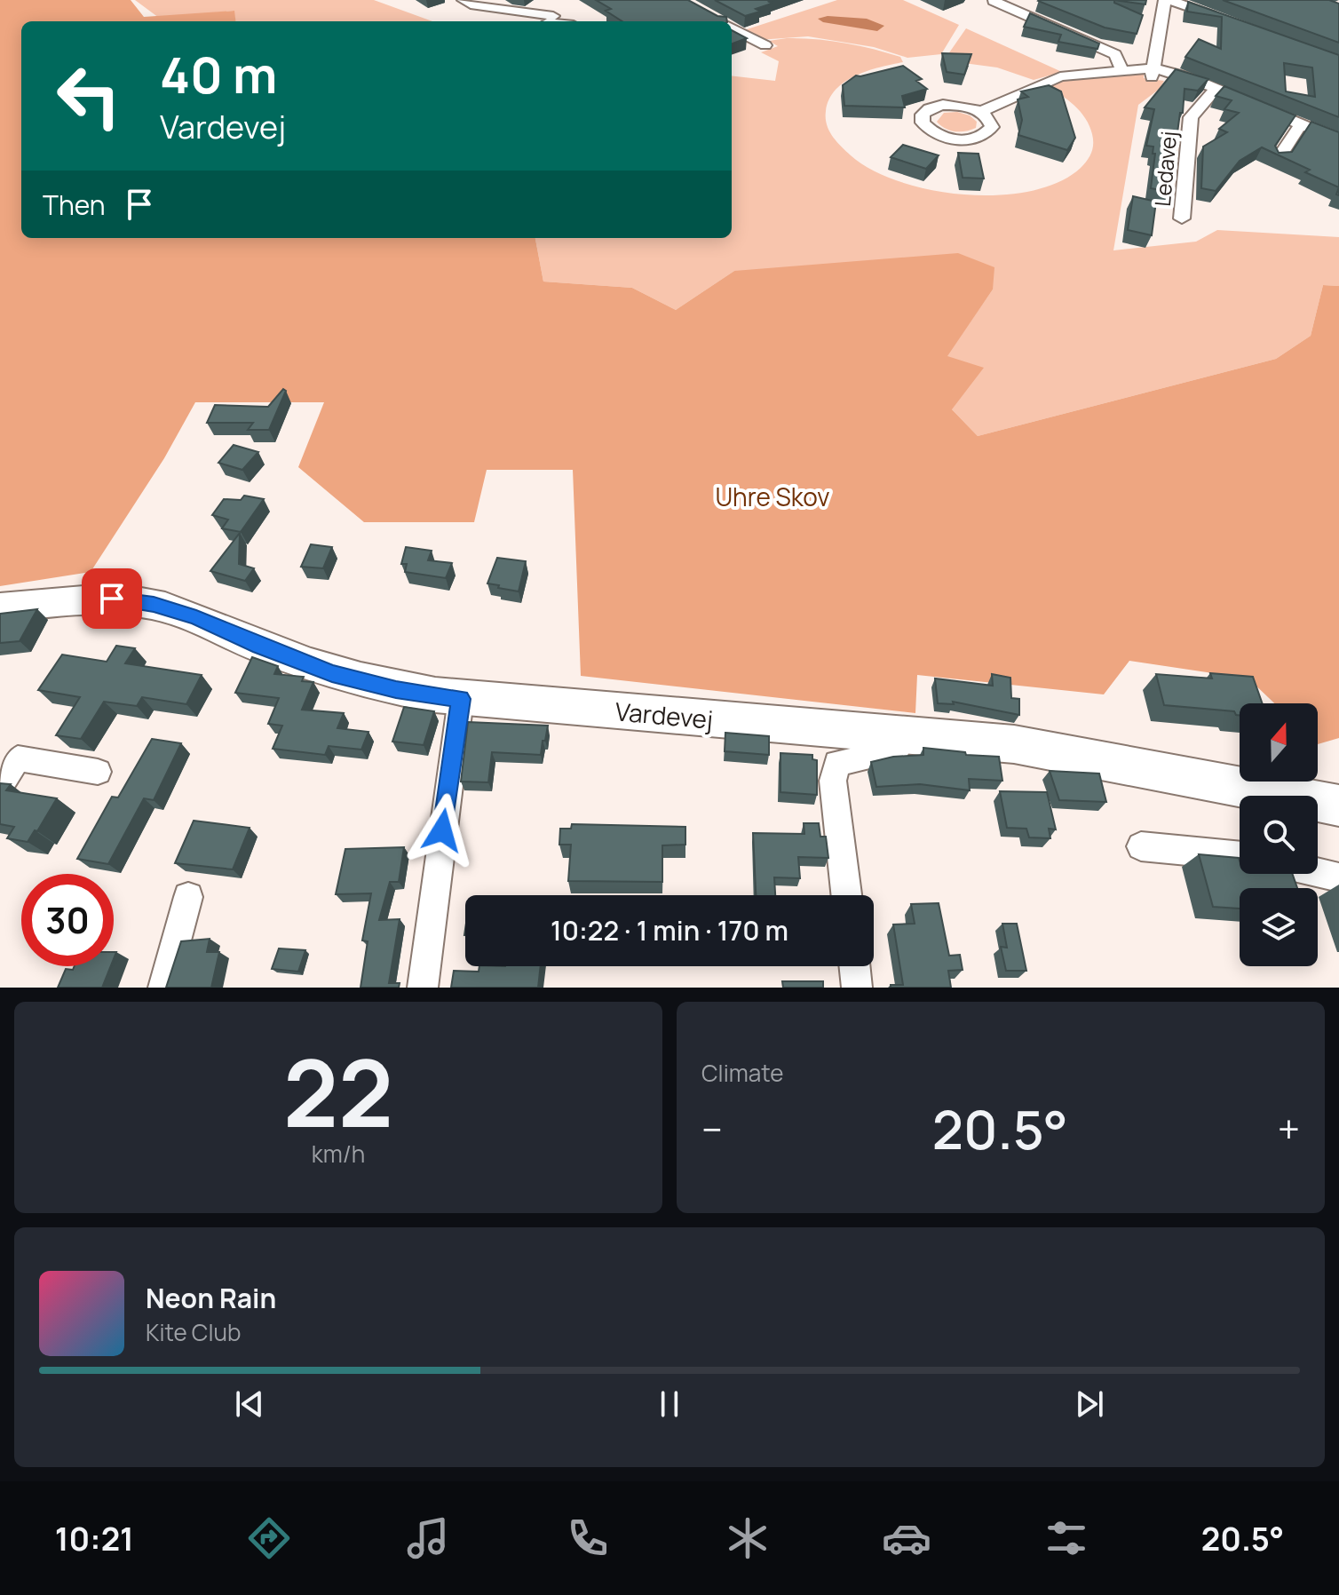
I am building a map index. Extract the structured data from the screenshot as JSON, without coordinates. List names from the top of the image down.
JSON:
{
  "streets": {
    "street": ["Ledavej", "Vardevej"]
  },
  "parks": ["Uhre Skov"],
  "north": "top",
  "page": {
    "turn": ["40 m", "Vardevej"],
    "then": "Then",
    "limit": "30",
    "trip": "10:22 · 1 min · 170 m",
    "tile": [
      ["22", "km/h"],
      "Climate"
    ],
    "heat": ["−", "20.5°", "+"],
    "song": ["Neon Rain", "Kite Club"],
    "tabs": ["10:21", "20.5°"]
  }
}
